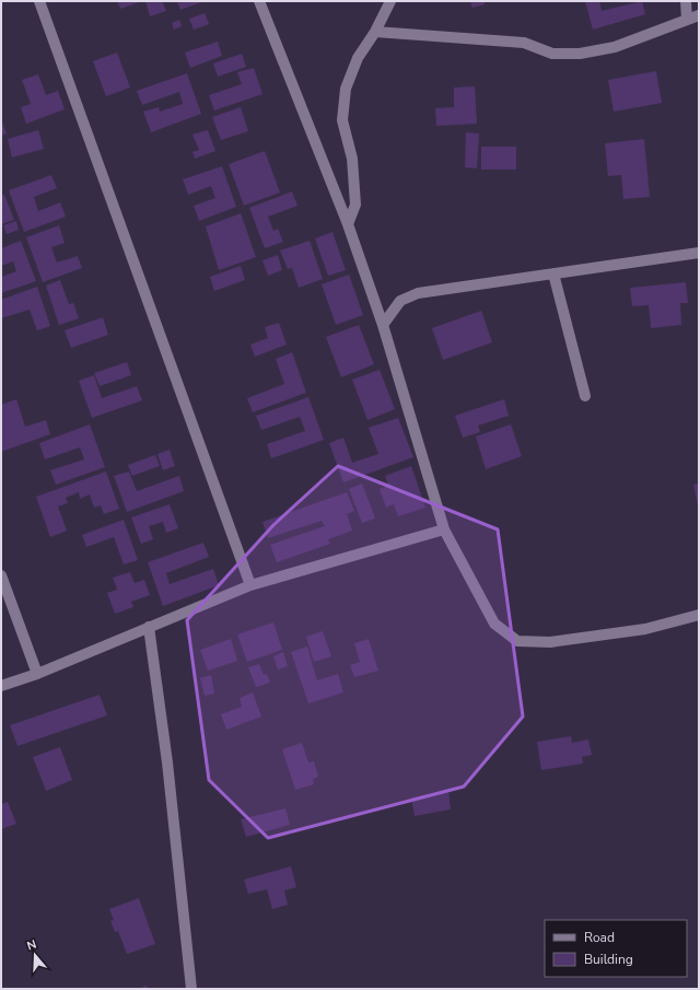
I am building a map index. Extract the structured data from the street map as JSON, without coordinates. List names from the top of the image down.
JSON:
{
  "legend": ["Road", "Building"],
  "north": "top"
}
